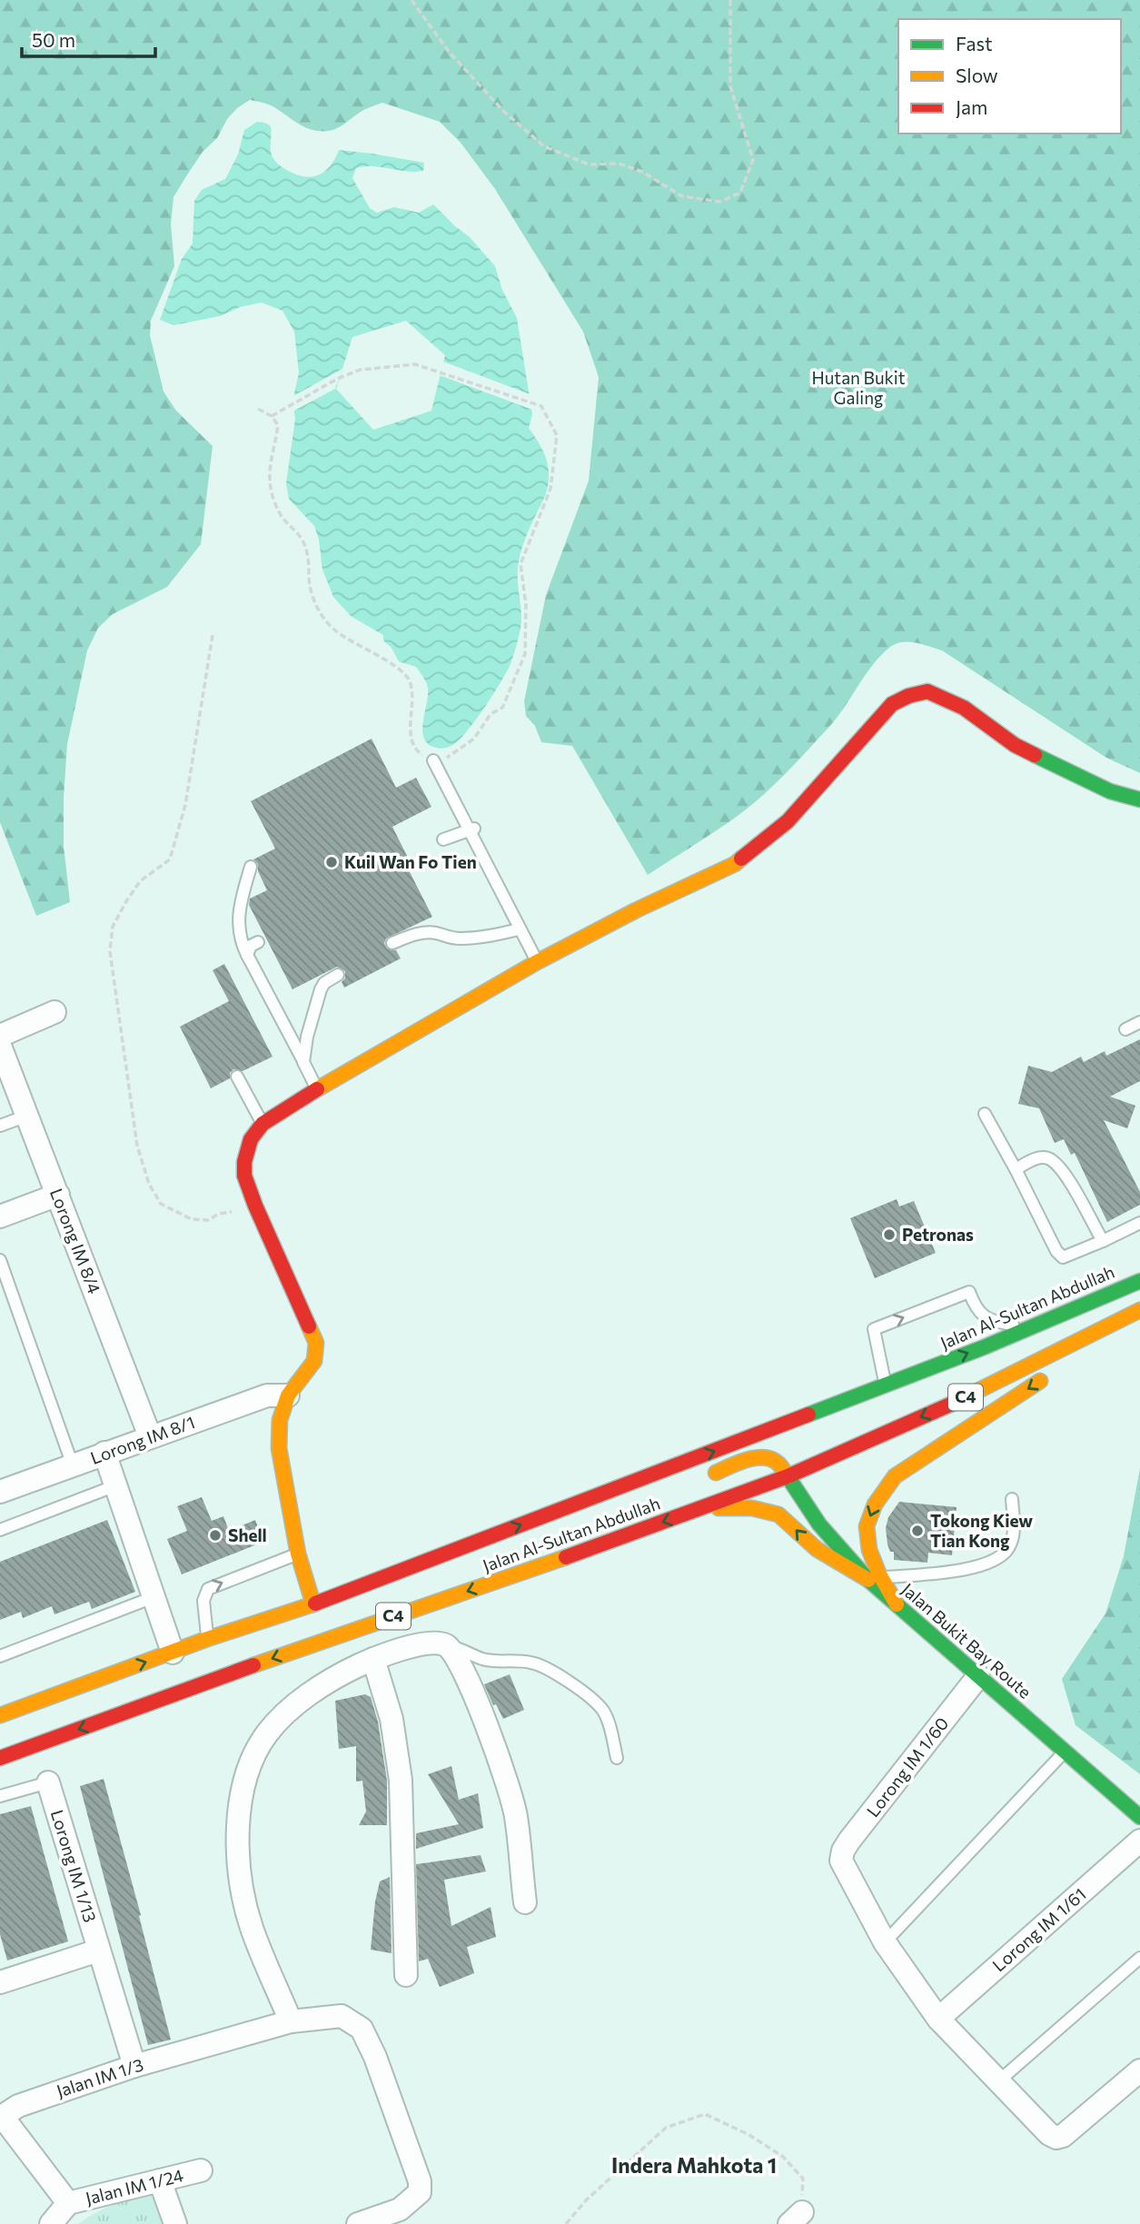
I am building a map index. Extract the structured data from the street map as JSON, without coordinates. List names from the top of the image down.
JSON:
{
  "streets": {
    "main road": ["Jalan Al-Sultan Abdullah", "C4", "Jalan Bukit Bay Route"],
    "street": [
      "Lorong IM 8/4",
      "Lorong IM 8/1",
      "Lorong IM 1/60",
      "Lorong IM 1/13",
      "Lorong IM 1/61",
      "Jalan IM 1/3",
      "Jalan IM 1/24"
    ]
  },
  "crossings": [
    ["Lorong IM 8/4", "Lorong IM 8/1"],
    ["Jalan Al-Sultan Abdullah", "Jalan Bukit Bay Route"],
    ["Jalan Bukit Bay Route", "Lorong IM 1/60"],
    ["Lorong IM 1/13", "Jalan IM 1/3"]
  ],
  "districts": ["Indera Mahkota 1"],
  "parks": ["Hutan Bukit Galing"],
  "places": [
    "Kuil Wan Fo Tien",
    "Petronas",
    "Tokong Kiew Tian Kong",
    "Shell"
  ],
  "legend": ["Fast", "Slow", "Jam"],
  "scale_bar": "50 m"
}
